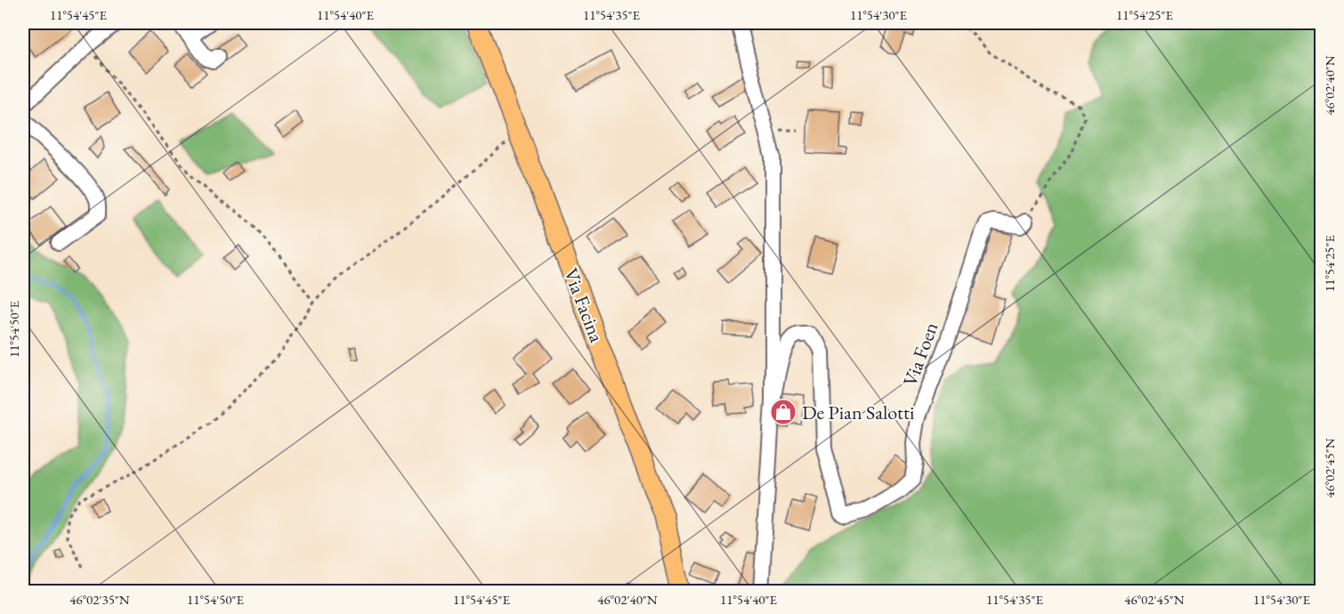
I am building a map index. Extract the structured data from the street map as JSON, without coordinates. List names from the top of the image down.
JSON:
{
  "streets": {
    "main road": ["Via Facina"],
    "street": ["Via Foen"]
  },
  "places": {
    "shop": ["De Pian Salotti"]
  },
  "coordinates": [
    "11°54'45\"E",
    "11°54'40\"E",
    "11°54'35\"E",
    "11°54'30\"E",
    "11°54'25\"E",
    "46°02'40\"N",
    "11°54'50\"E",
    "46°02'45\"N",
    "46°02'35\"N"
  ]
}
